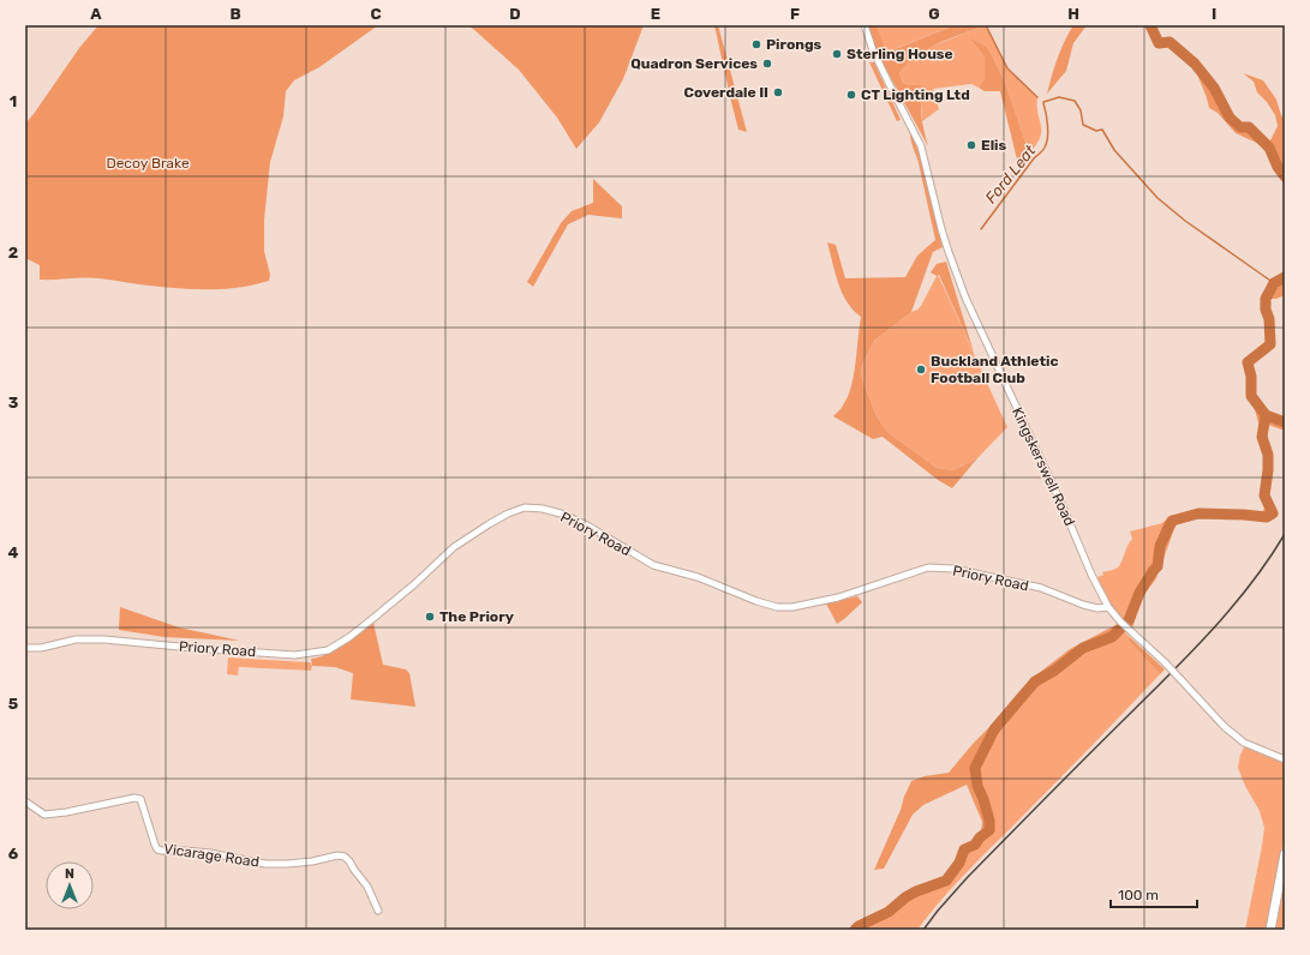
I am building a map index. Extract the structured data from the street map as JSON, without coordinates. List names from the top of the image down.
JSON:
{
  "streets": {
    "street": ["Kingskerswell Road", "Priory Road", "Vicarage Road"]
  },
  "crossings": [
    ["Kingskerswell Road", "Priory Road"]
  ],
  "water": ["Ford Leat"],
  "parks": ["Decoy Brake"],
  "places": [
    "Pirongs",
    "Sterling House",
    "Quadron Services",
    "Coverdale II",
    "CT Lighting Ltd",
    "Elis",
    "Buckland Athletic Football Club",
    "The Priory"
  ],
  "scale_bar": "100 m",
  "north": "top",
  "grid": {
    "columns": [
      "A",
      "B",
      "C",
      "D",
      "E",
      "F",
      "G",
      "H",
      "I"
    ],
    "rows": [
      "1",
      "2",
      "3",
      "4",
      "5",
      "6"
    ]
  }
}
